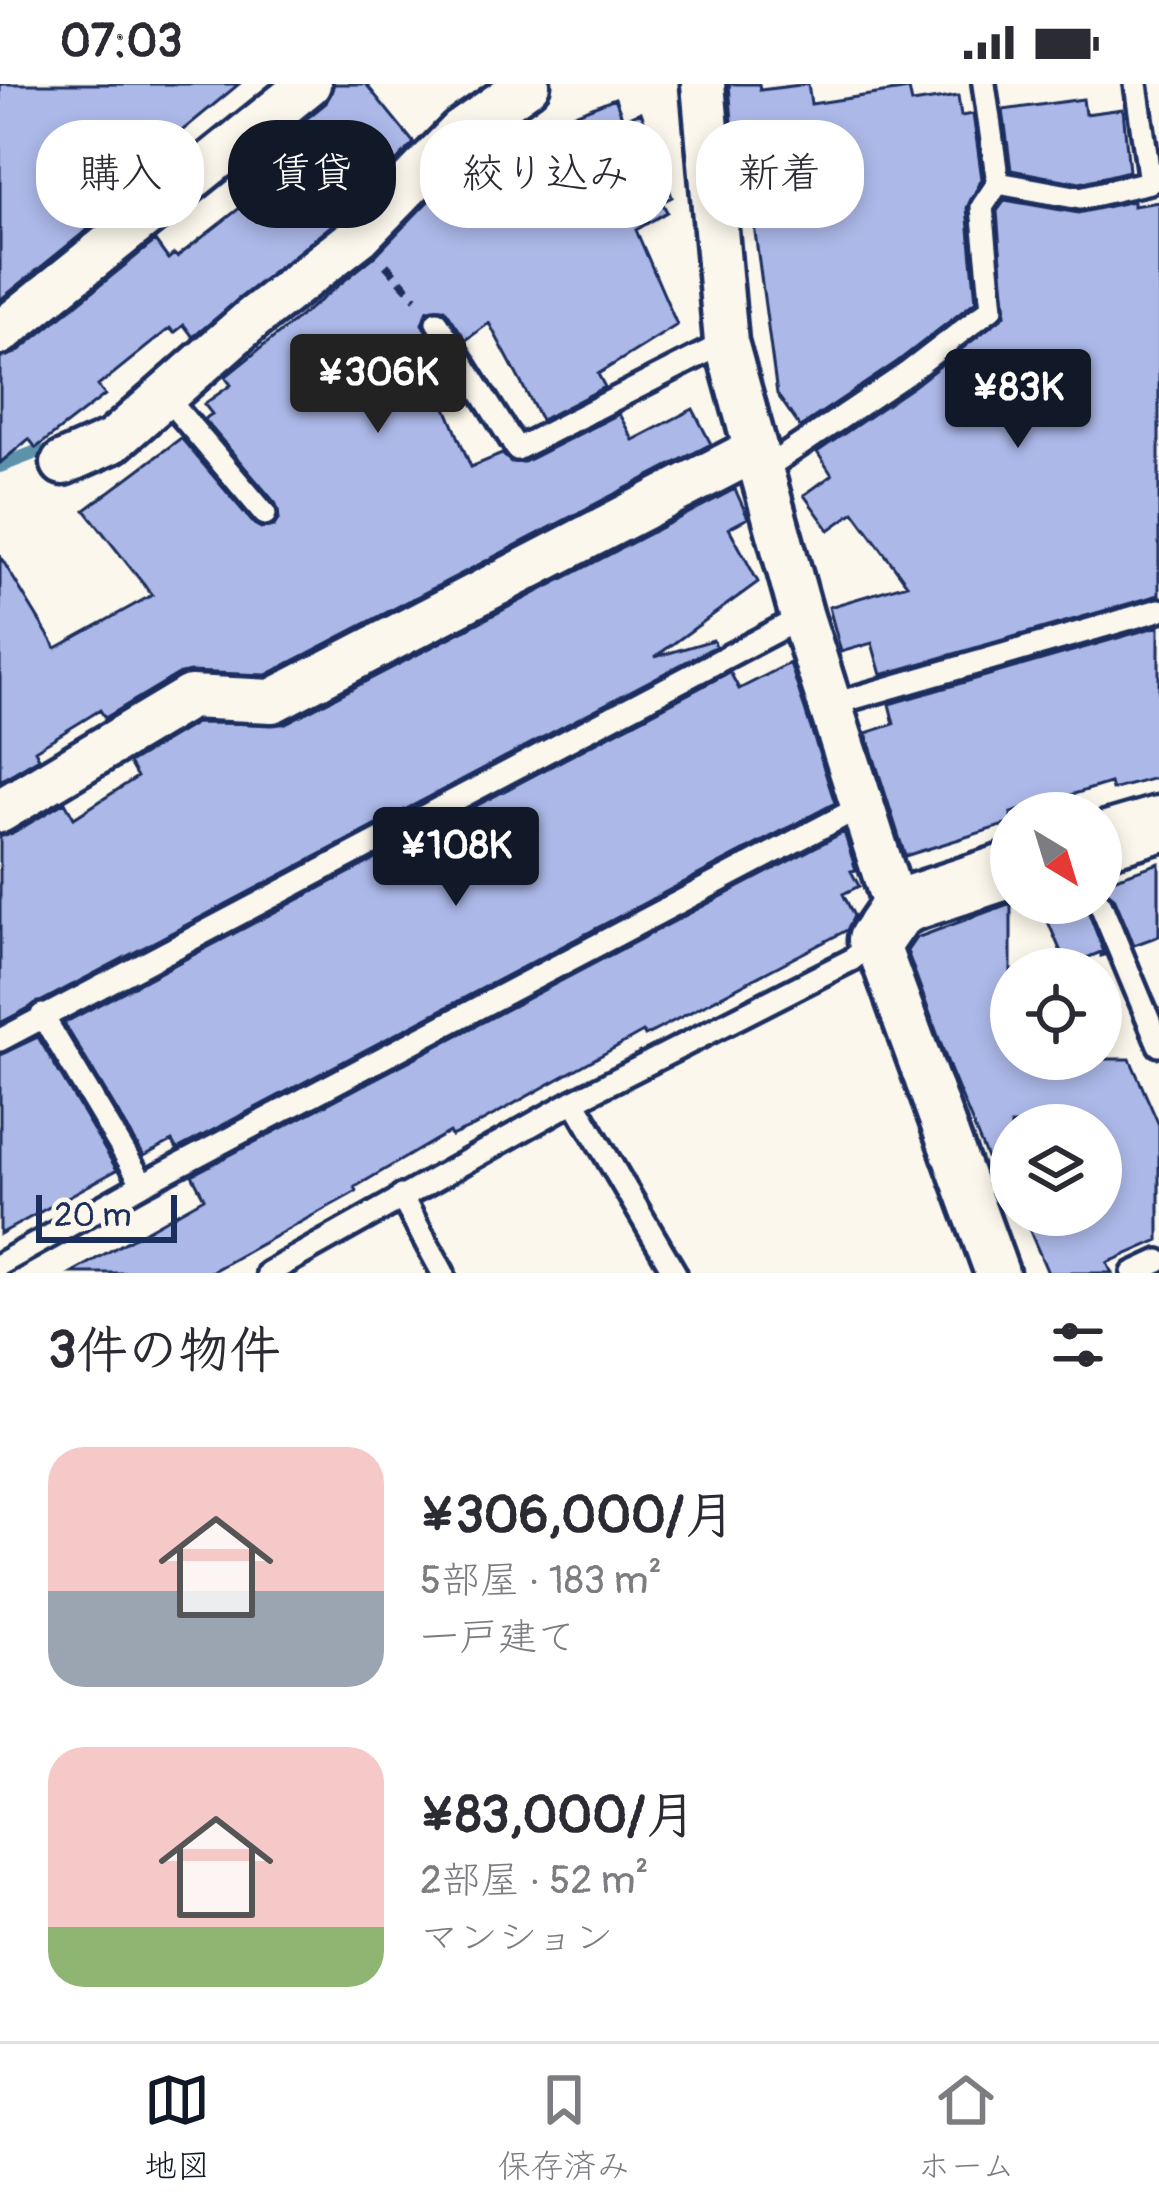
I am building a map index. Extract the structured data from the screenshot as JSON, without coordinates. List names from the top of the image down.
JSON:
{
  "scale_bar": "20 m",
  "north": "bottom right",
  "page": {
    "status": "07:03",
    "chip": [
      "購入",
      "賃貸",
      "絞り込み",
      "新着"
    ],
    "price": ["¥306K", "¥83K", "¥108K"],
    "scale": "20 m",
    "heading": "3件の物件",
    "list": [
      {
        "name": "¥306,000/月",
        "note": "5部屋 · 183 m² · 一戸建て"
      },
      {
        "name": "¥83,000/月",
        "note": "2部屋 · 52 m² · マンション"
      }
    ],
    "tabs": ["地図", "保存済み", "ホーム"]
  }
}
